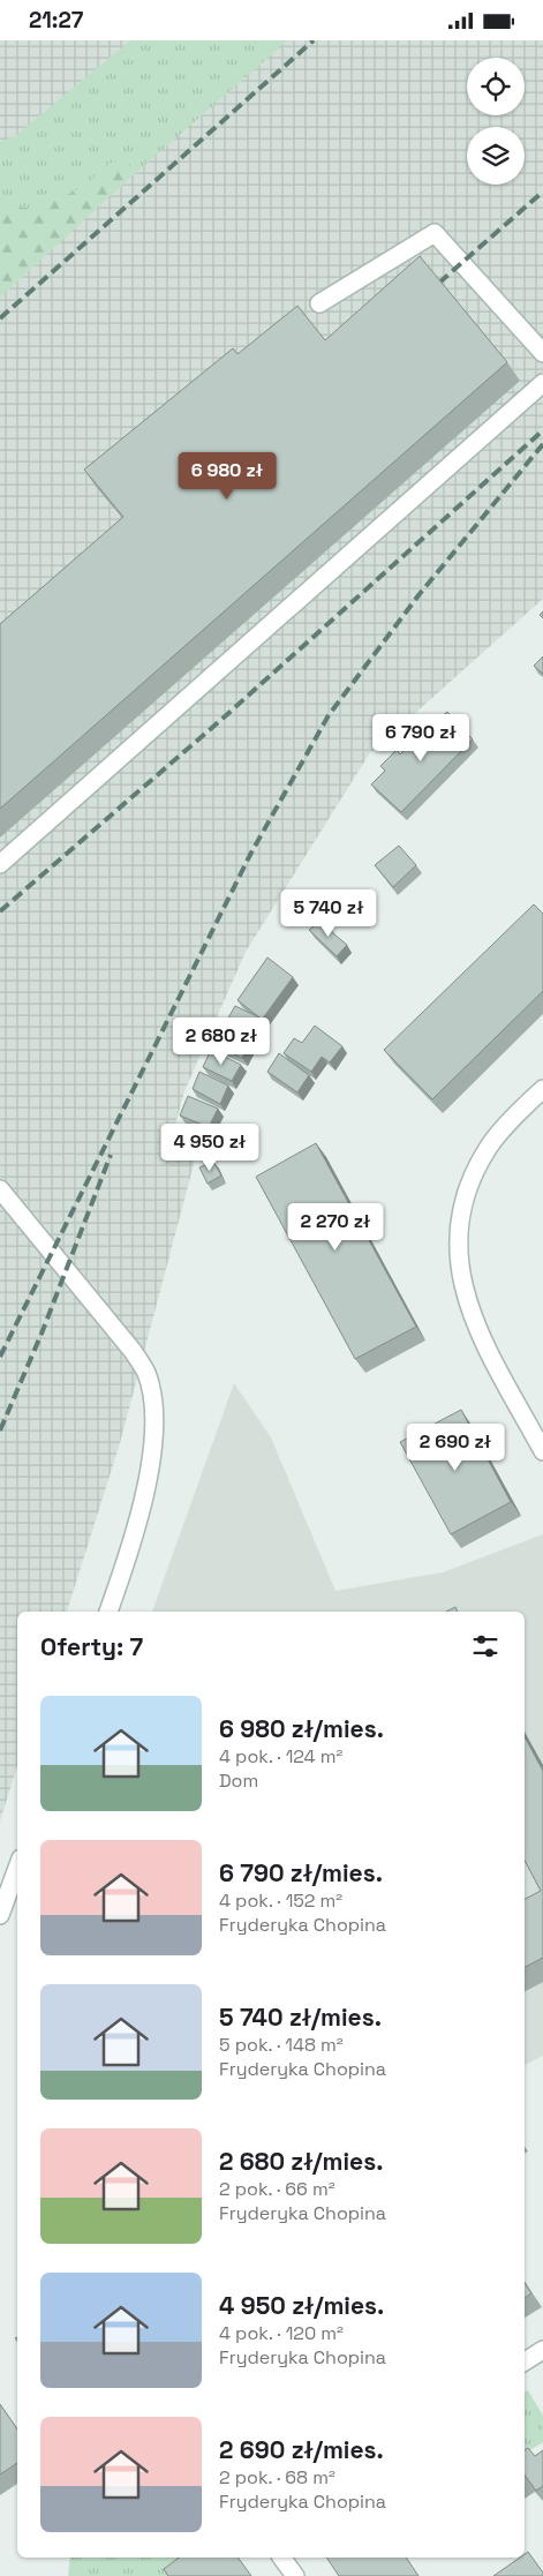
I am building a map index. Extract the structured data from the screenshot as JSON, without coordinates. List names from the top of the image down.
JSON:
{
  "page": {
    "status": "21:27",
    "price": [
      "6 980 zł",
      "6 790 zł",
      "5 740 zł",
      "2 680 zł",
      "4 950 zł",
      "2 270 zł",
      "2 690 zł"
    ],
    "heading": "Oferty: 7",
    "list": [
      {
        "name": "6 980 zł/mies.",
        "note": "4 pok. · 124 m² · Dom"
      },
      {
        "name": "6 790 zł/mies.",
        "note": "4 pok. · 152 m² · Fryderyka Chopina"
      },
      {
        "name": "5 740 zł/mies.",
        "note": "5 pok. · 148 m² · Fryderyka Chopina"
      },
      {
        "name": "2 680 zł/mies.",
        "note": "2 pok. · 66 m² · Fryderyka Chopina"
      },
      {
        "name": "4 950 zł/mies.",
        "note": "4 pok. · 120 m² · Fryderyka Chopina"
      },
      {
        "name": "2 690 zł/mies.",
        "note": "2 pok. · 68 m² · Fryderyka Chopina"
      }
    ]
  }
}
